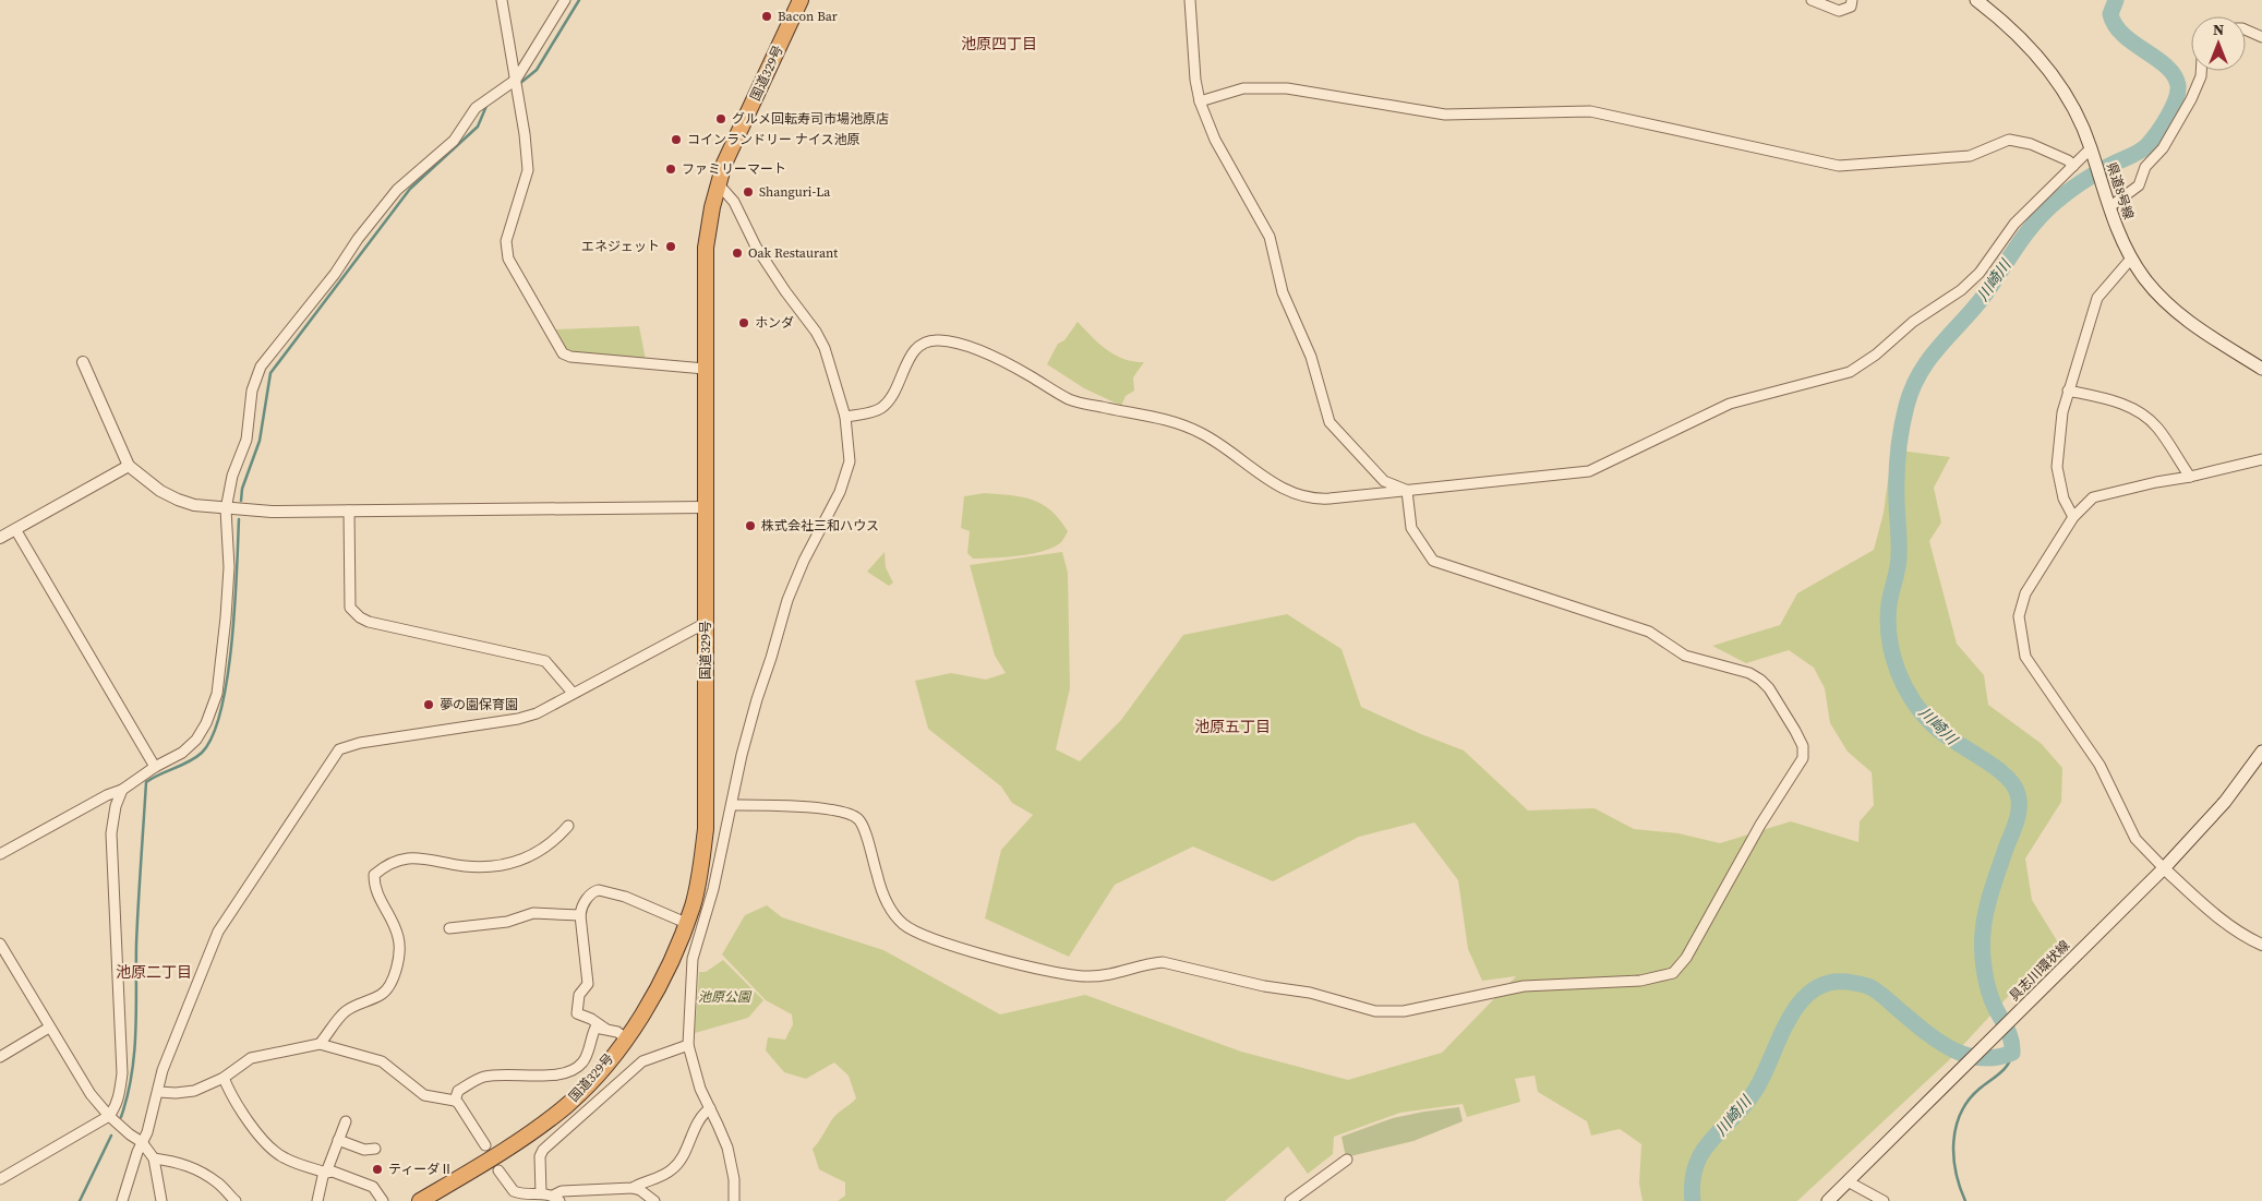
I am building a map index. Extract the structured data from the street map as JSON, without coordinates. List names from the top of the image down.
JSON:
{
  "streets": {
    "highway": ["国道329号"],
    "main road": ["県道8号線", "具志川環状線"]
  },
  "districts": ["池原四丁目", "池原五丁目", "池原二丁目"],
  "water": ["川崎川"],
  "parks": ["池原公園"],
  "places": [
    "Bacon Bar",
    "グルメ回転寿司市場池原店",
    "コインランドリー ナイス池原",
    "ファミリーマート",
    "Shanguri-La",
    "エネジェット",
    "Oak Restaurant",
    "ホンダ",
    "株式会社三和ハウス",
    "夢の園保育園",
    "ティーダⅡ"
  ],
  "north": "top"
}
